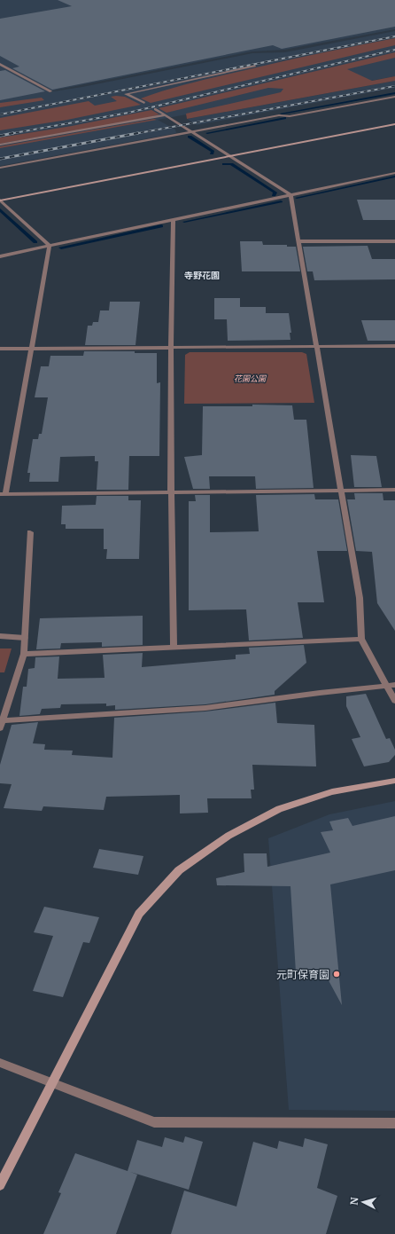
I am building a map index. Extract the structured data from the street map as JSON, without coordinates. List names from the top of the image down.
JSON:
{
  "districts": ["寺野花園"],
  "parks": ["花園公園"],
  "places": ["元町保育園"],
  "north": "left"
}
